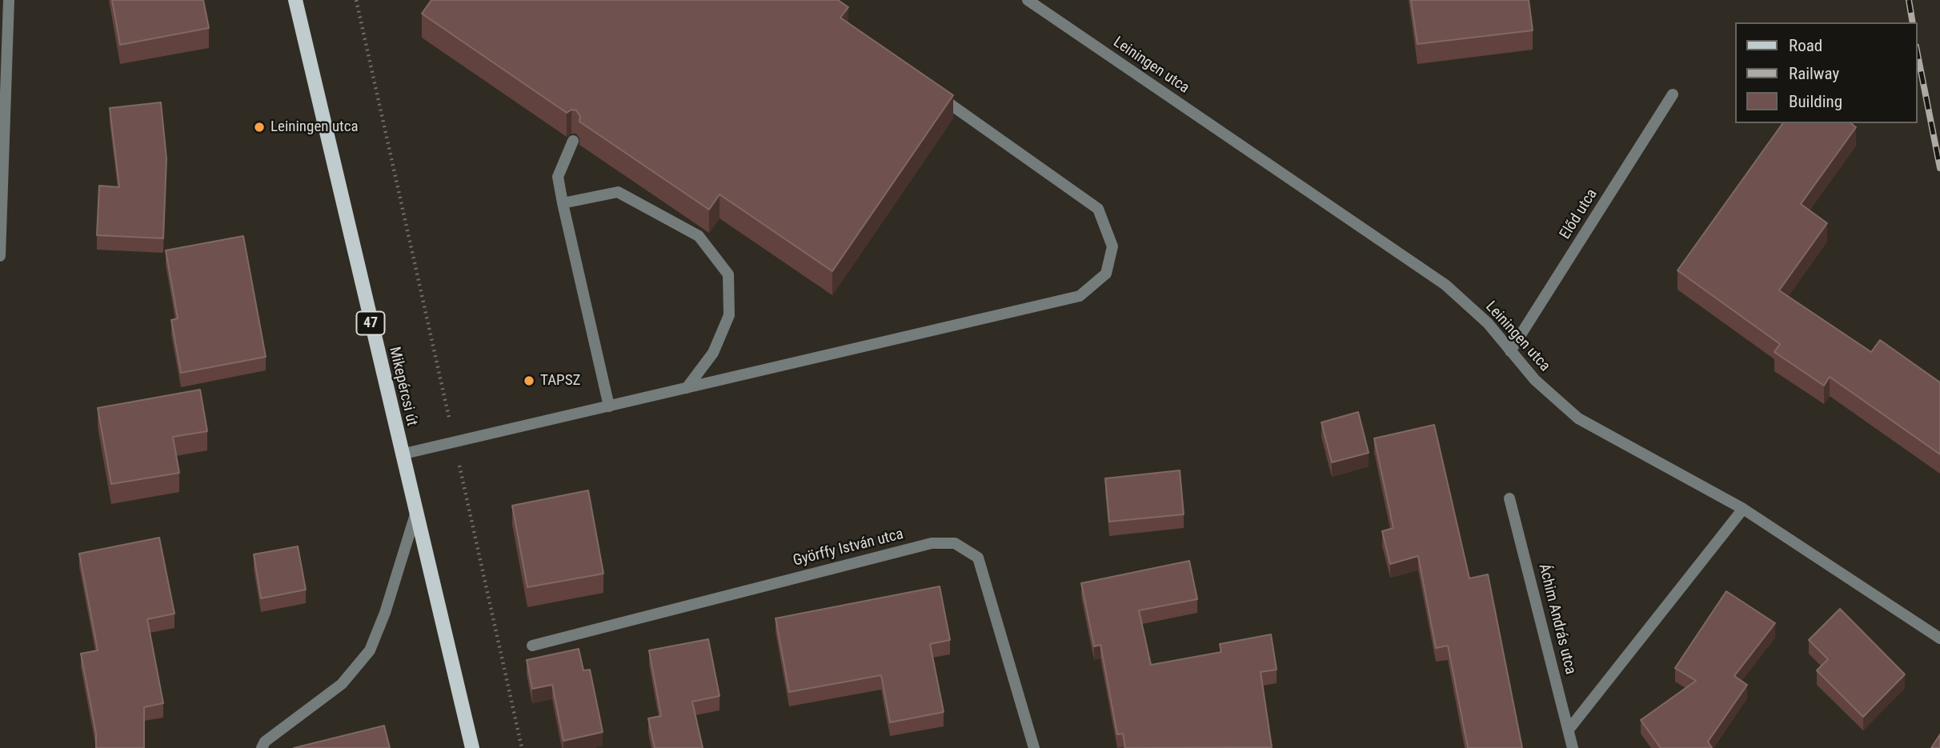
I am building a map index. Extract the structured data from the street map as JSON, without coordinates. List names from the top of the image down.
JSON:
{
  "streets": {
    "main road": ["47", "Mikepércsi út"],
    "street": [
      "Leiningen utca",
      "Előd utca",
      "Györffy István utca",
      "Áchim András utca"
    ]
  },
  "crossings": [
    ["Leiningen utca", "Előd utca"]
  ],
  "places": ["Leiningen utca", "TAPSZ"],
  "legend": ["Road", "Railway", "Building"]
}
